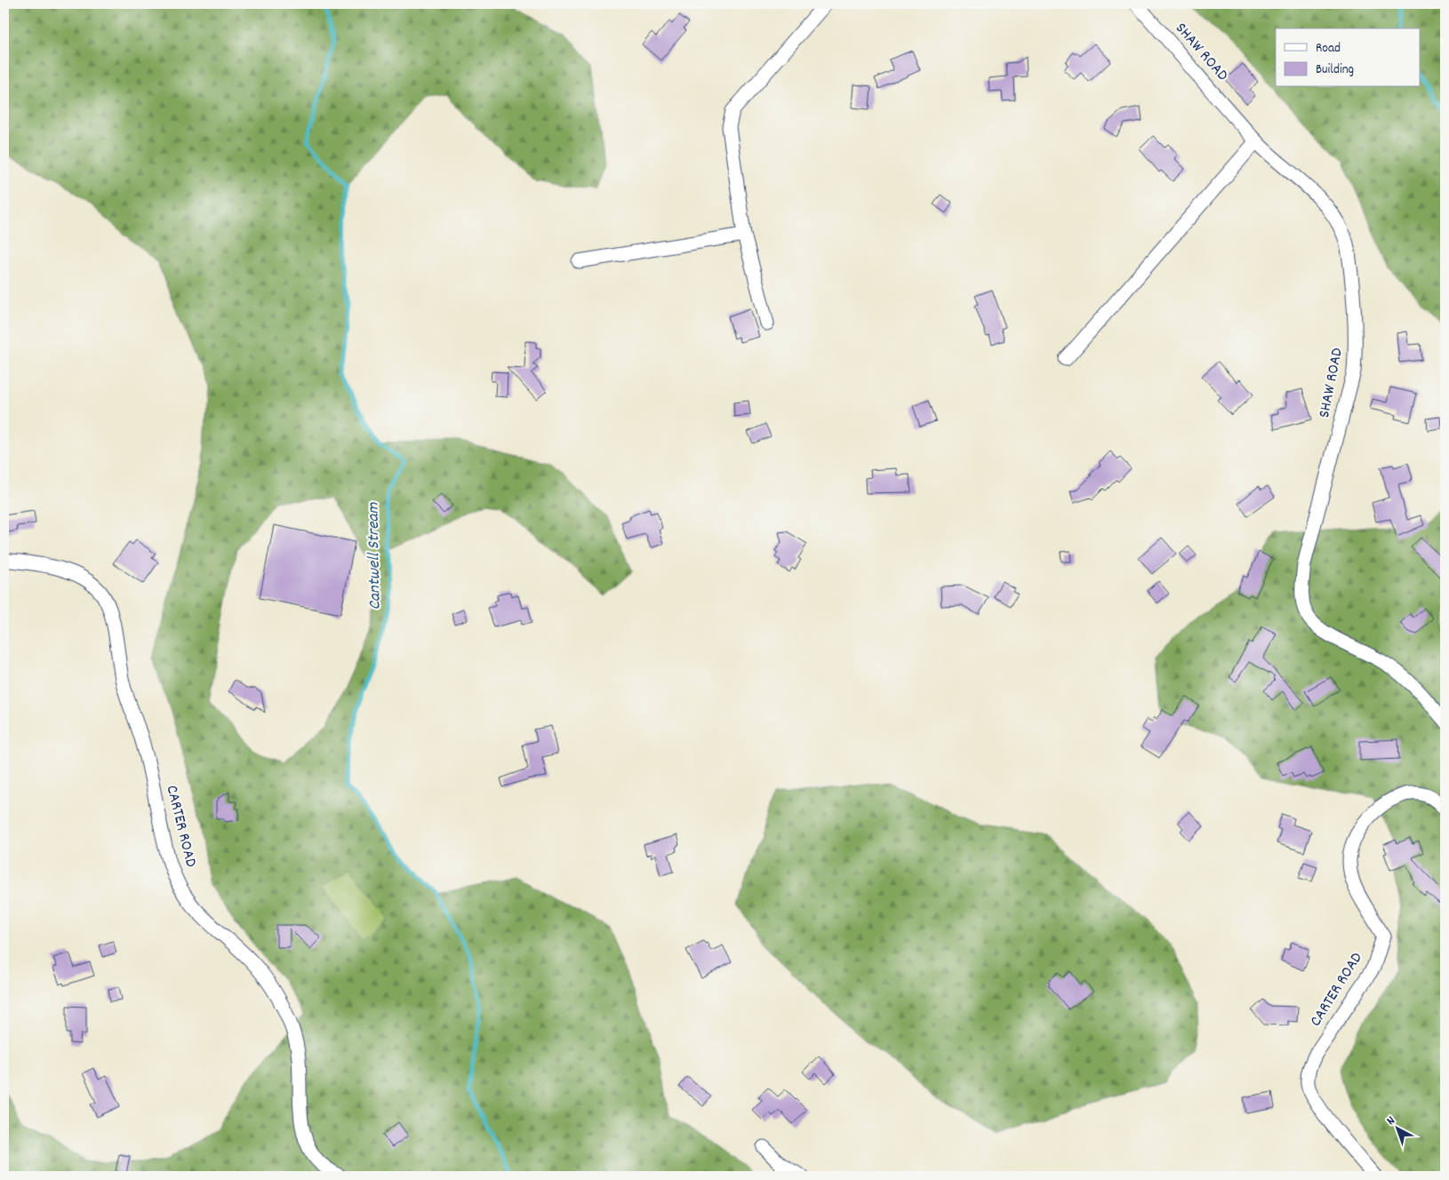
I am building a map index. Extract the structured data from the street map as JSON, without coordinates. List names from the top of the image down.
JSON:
{
  "streets": {
    "street": ["SHAW ROAD", "CARTER ROAD"]
  },
  "water": ["Cantwell Stream"],
  "legend": ["Road", "Building"],
  "north": "top left"
}
